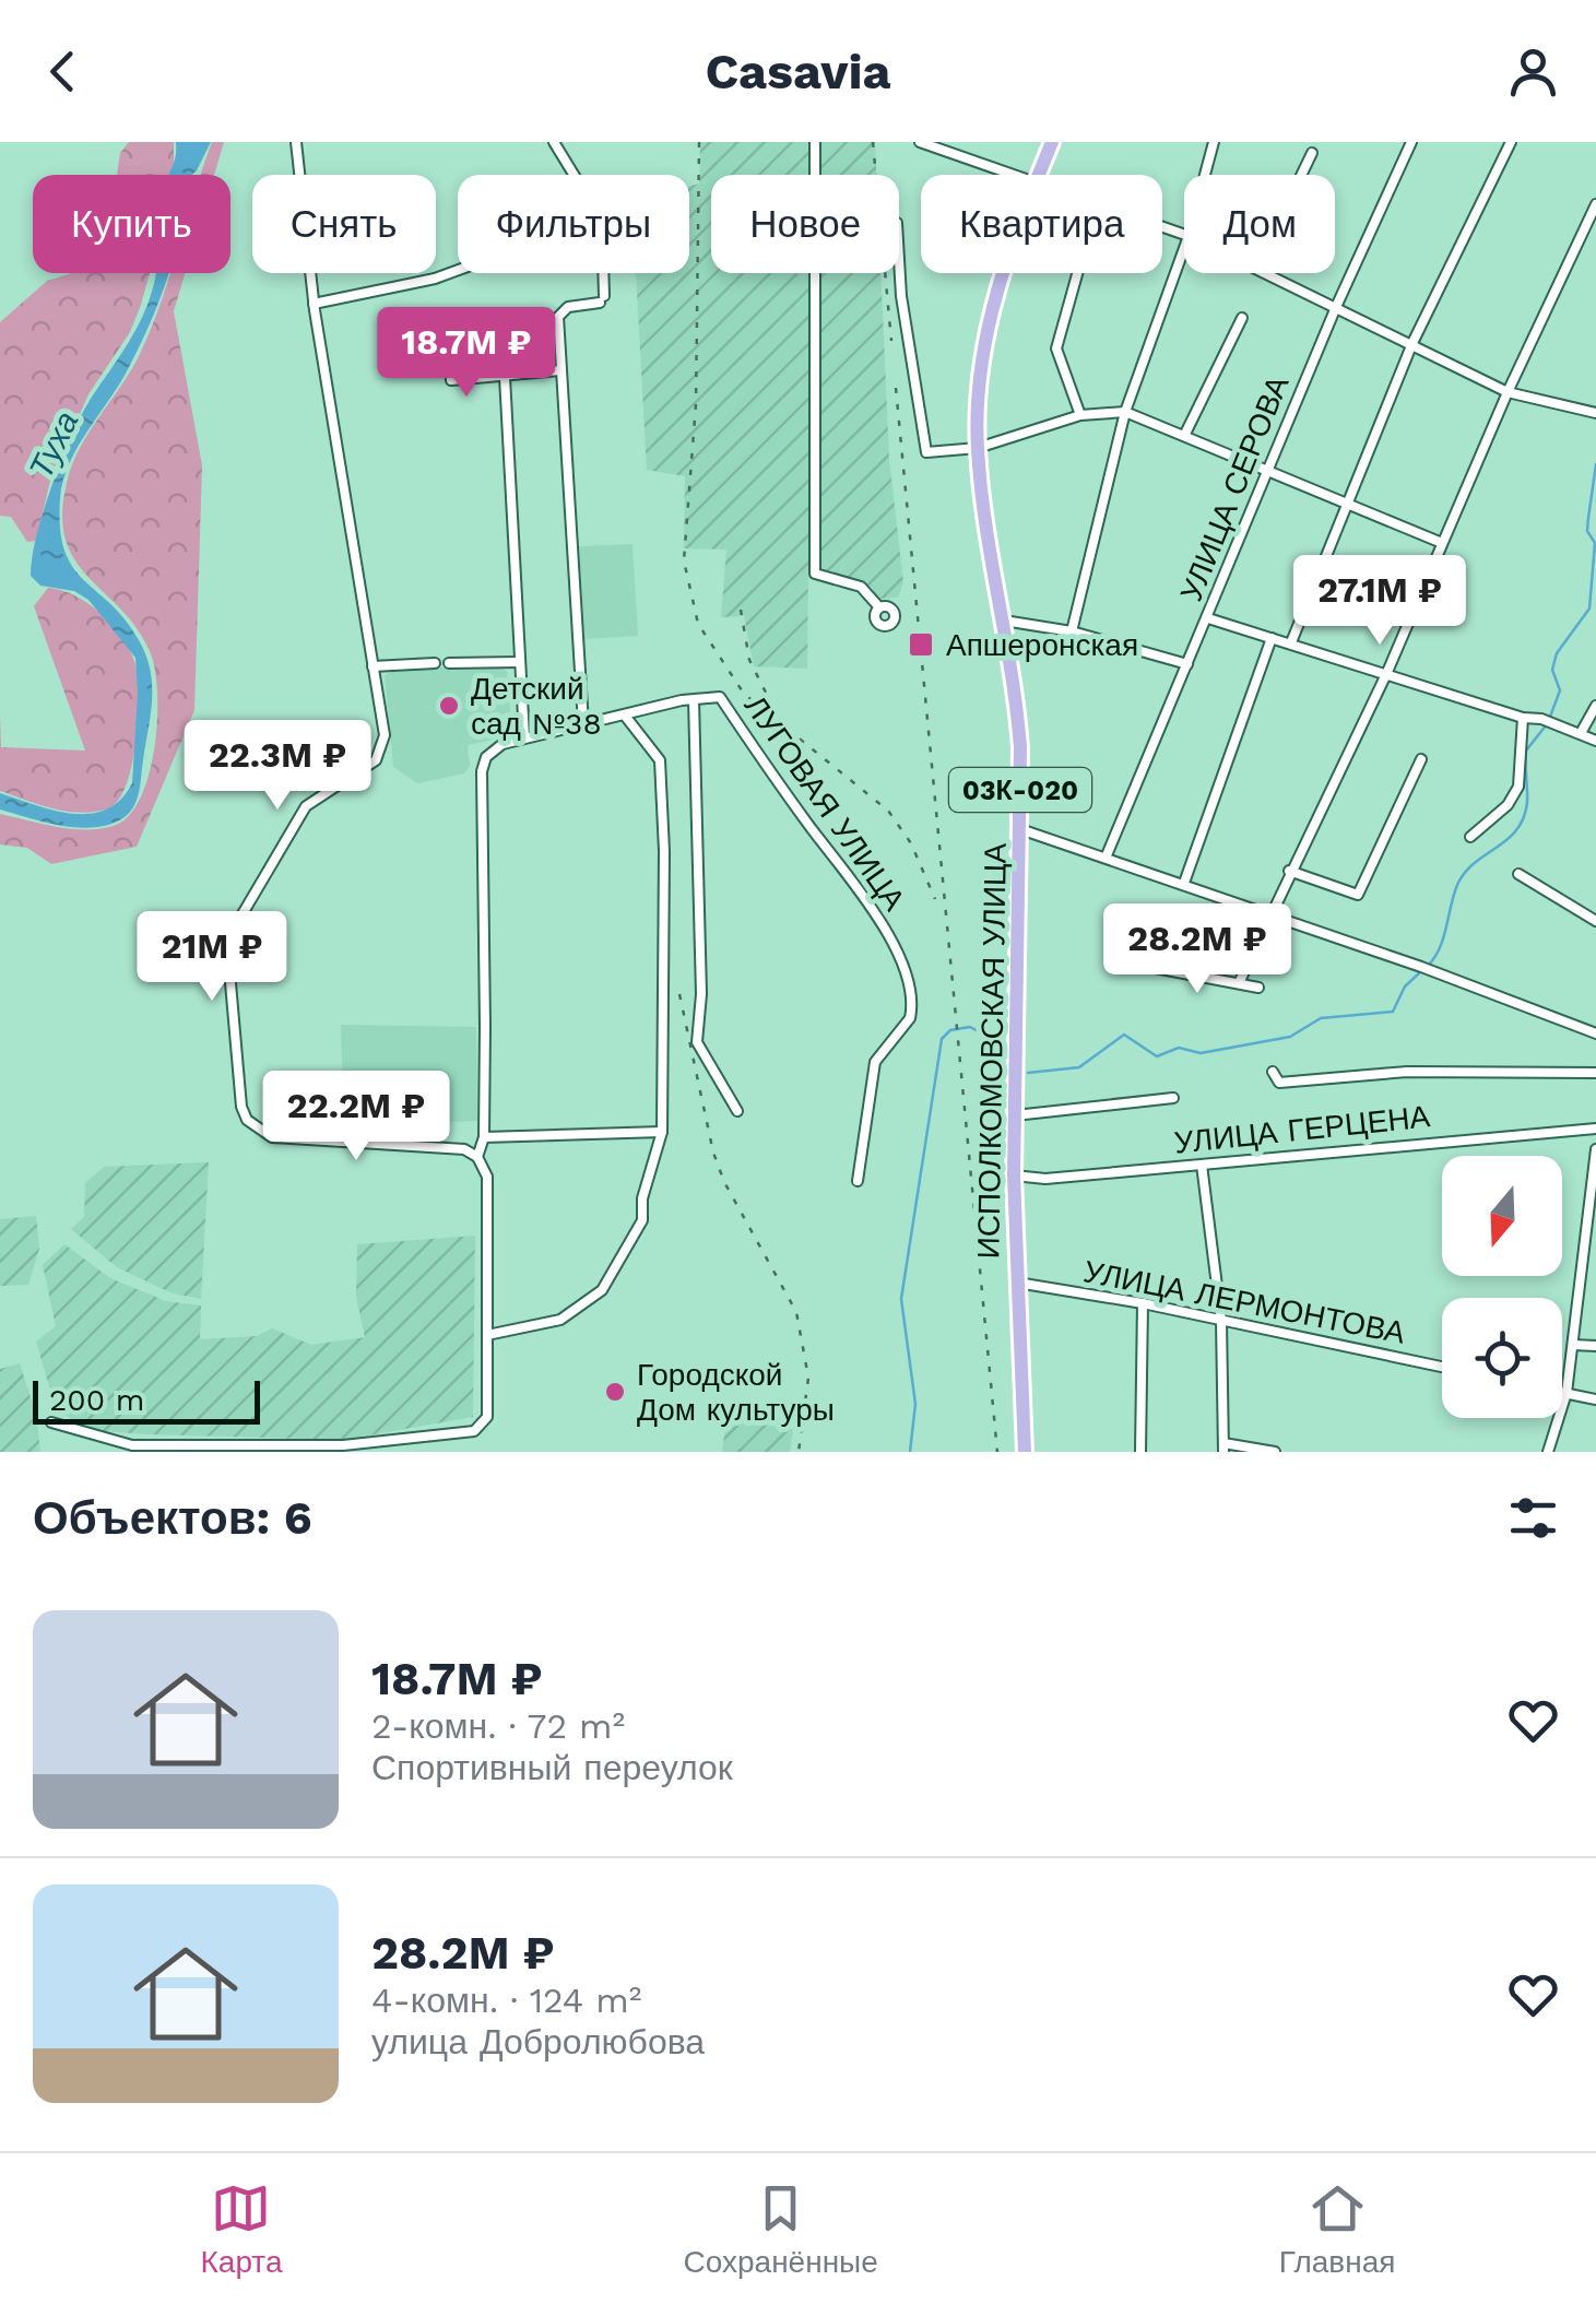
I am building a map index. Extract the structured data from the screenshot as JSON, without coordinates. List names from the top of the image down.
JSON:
{
  "streets": {
    "main road": ["03К-020", "ИСПОЛКОМОВСКАЯ УЛИЦА"],
    "street": [
      "УЛИЦА СЕРОВА",
      "ЛУГОВАЯ УЛИЦА",
      "УЛИЦА ГЕРЦЕНА",
      "УЛИЦА ЛЕРМОНТОВА"
    ]
  },
  "crossings": [
    ["ИСПОЛКОМОВСКАЯ УЛИЦА", "УЛИЦА ГЕРЦЕНА"],
    ["ИСПОЛКОМОВСКАЯ УЛИЦА", "УЛИЦА ЛЕРМОНТОВА"]
  ],
  "water": ["Туха"],
  "places": {
    "transit": ["Апшеронская"],
    "other": ["Детский сад №38", "Городской Дом культуры"]
  },
  "scale_bar": "200 m",
  "north": "bottom",
  "page": {
    "header": "Casavia",
    "chip": [
      "Купить",
      "Снять",
      "Фильтры",
      "Новое",
      "Квартира",
      "Дом"
    ],
    "price": [
      "18.7M ₽",
      "27.1M ₽",
      "22.3M ₽",
      "28.2M ₽",
      "21M ₽",
      "22.2M ₽"
    ],
    "scale": "200 m",
    "heading": "Объектов: 6",
    "list": [
      {
        "name": "18.7M ₽",
        "note": "2-комн. · 72 m² · Спортивный переулок"
      },
      {
        "name": "28.2M ₽",
        "note": "4-комн. · 124 m² · улица Добролюбова"
      }
    ],
    "tabs": ["Карта", "Сохранённые", "Главная"]
  }
}
